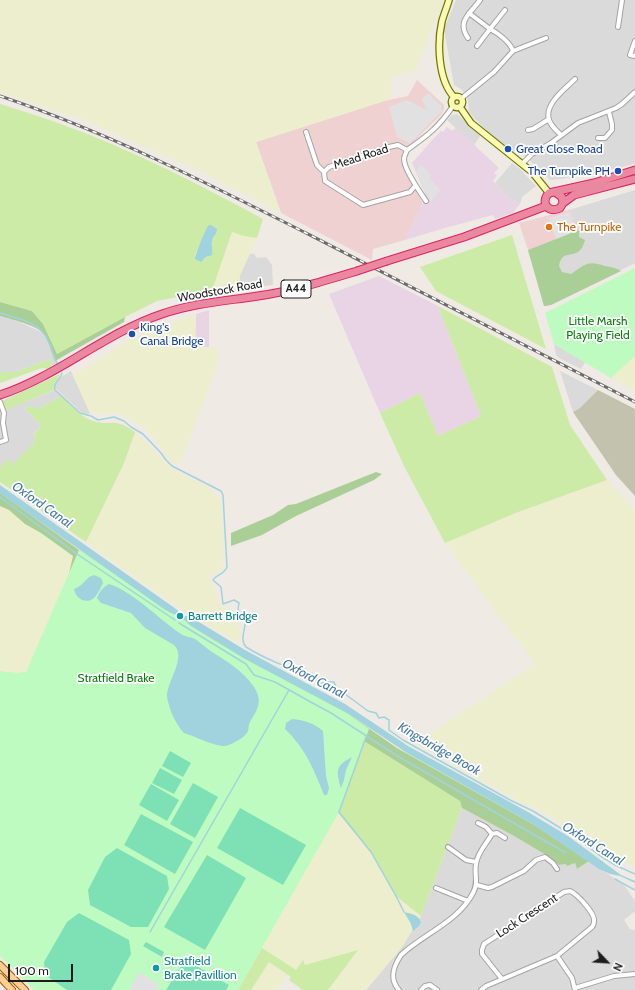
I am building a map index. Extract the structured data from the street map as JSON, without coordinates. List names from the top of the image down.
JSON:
{
  "streets": {
    "highway": ["A44", "Woodstock Road"],
    "street": ["Mead Road", "Lock Crescent"]
  },
  "crossings": [
    ["A44", "Woodstock Road"]
  ],
  "water": ["Oxford Canal", "Kingsbridge Brook"],
  "parks": ["Little Marsh Playing Field", "Stratfield Brake"],
  "places": [
    "Great Close Road",
    "The Turnpike PH",
    "The Turnpike",
    "King's Canal Bridge",
    "Barrett Bridge",
    "Stratfield Brake Pavillion"
  ],
  "scale_bar": "100 m",
  "north": "bottom right"
}
